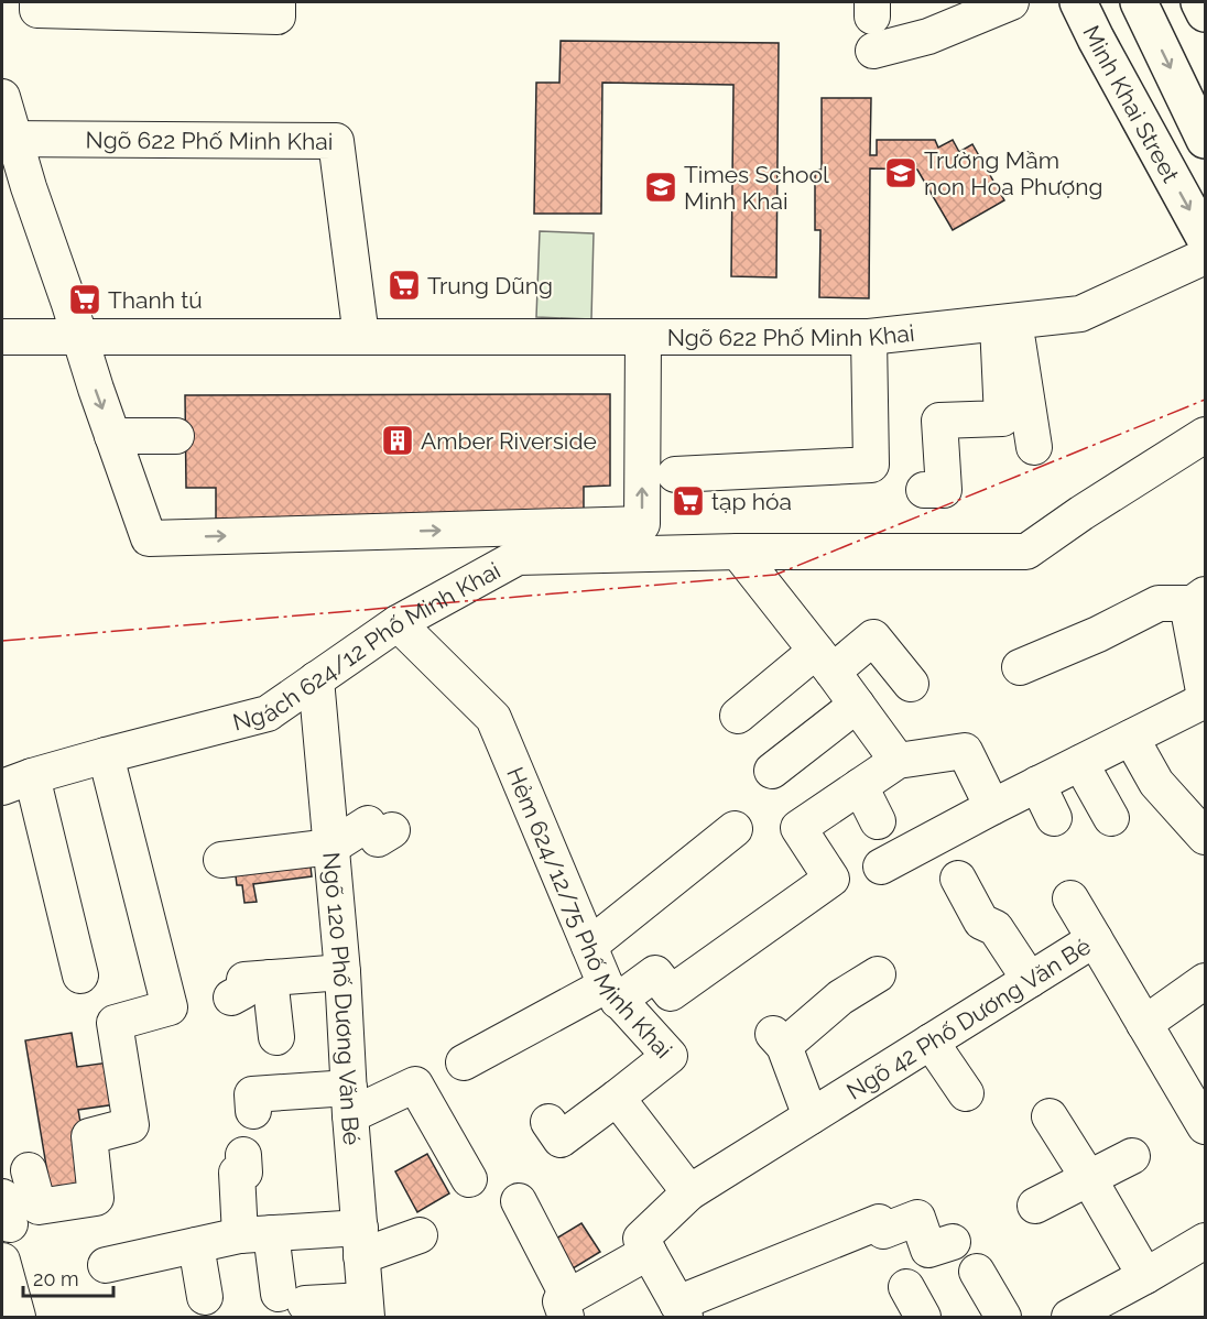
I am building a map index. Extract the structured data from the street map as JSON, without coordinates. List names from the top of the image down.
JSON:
{
  "streets": {
    "main road": ["Minh Khai Street"],
    "street": [
      "Ngõ 622 Phố Minh Khai",
      "Ngách 624/12 Phố Minh Khai",
      "Hẻm 624/12/75 Phố Minh Khai",
      "Ngõ 120 Phố Dương Văn Bé",
      "Ngõ 42 Phố Dương Văn Bé"
    ]
  },
  "crossings": [
    ["Ngách 624/12 Phố Minh Khai", "Hẻm 624/12/75 Phố Minh Khai"],
    ["Ngách 624/12 Phố Minh Khai", "Ngõ 120 Phố Dương Văn Bé"]
  ],
  "places": {
    "school or university": ["Trường Mầm non Hoa Phượng", "Times School Minh Khai"],
    "supermarket": ["Trung Dũng", "Thanh tú", "tạp hóa"],
    "building": ["Amber Riverside"]
  },
  "scale_bar": "20 m"
}
